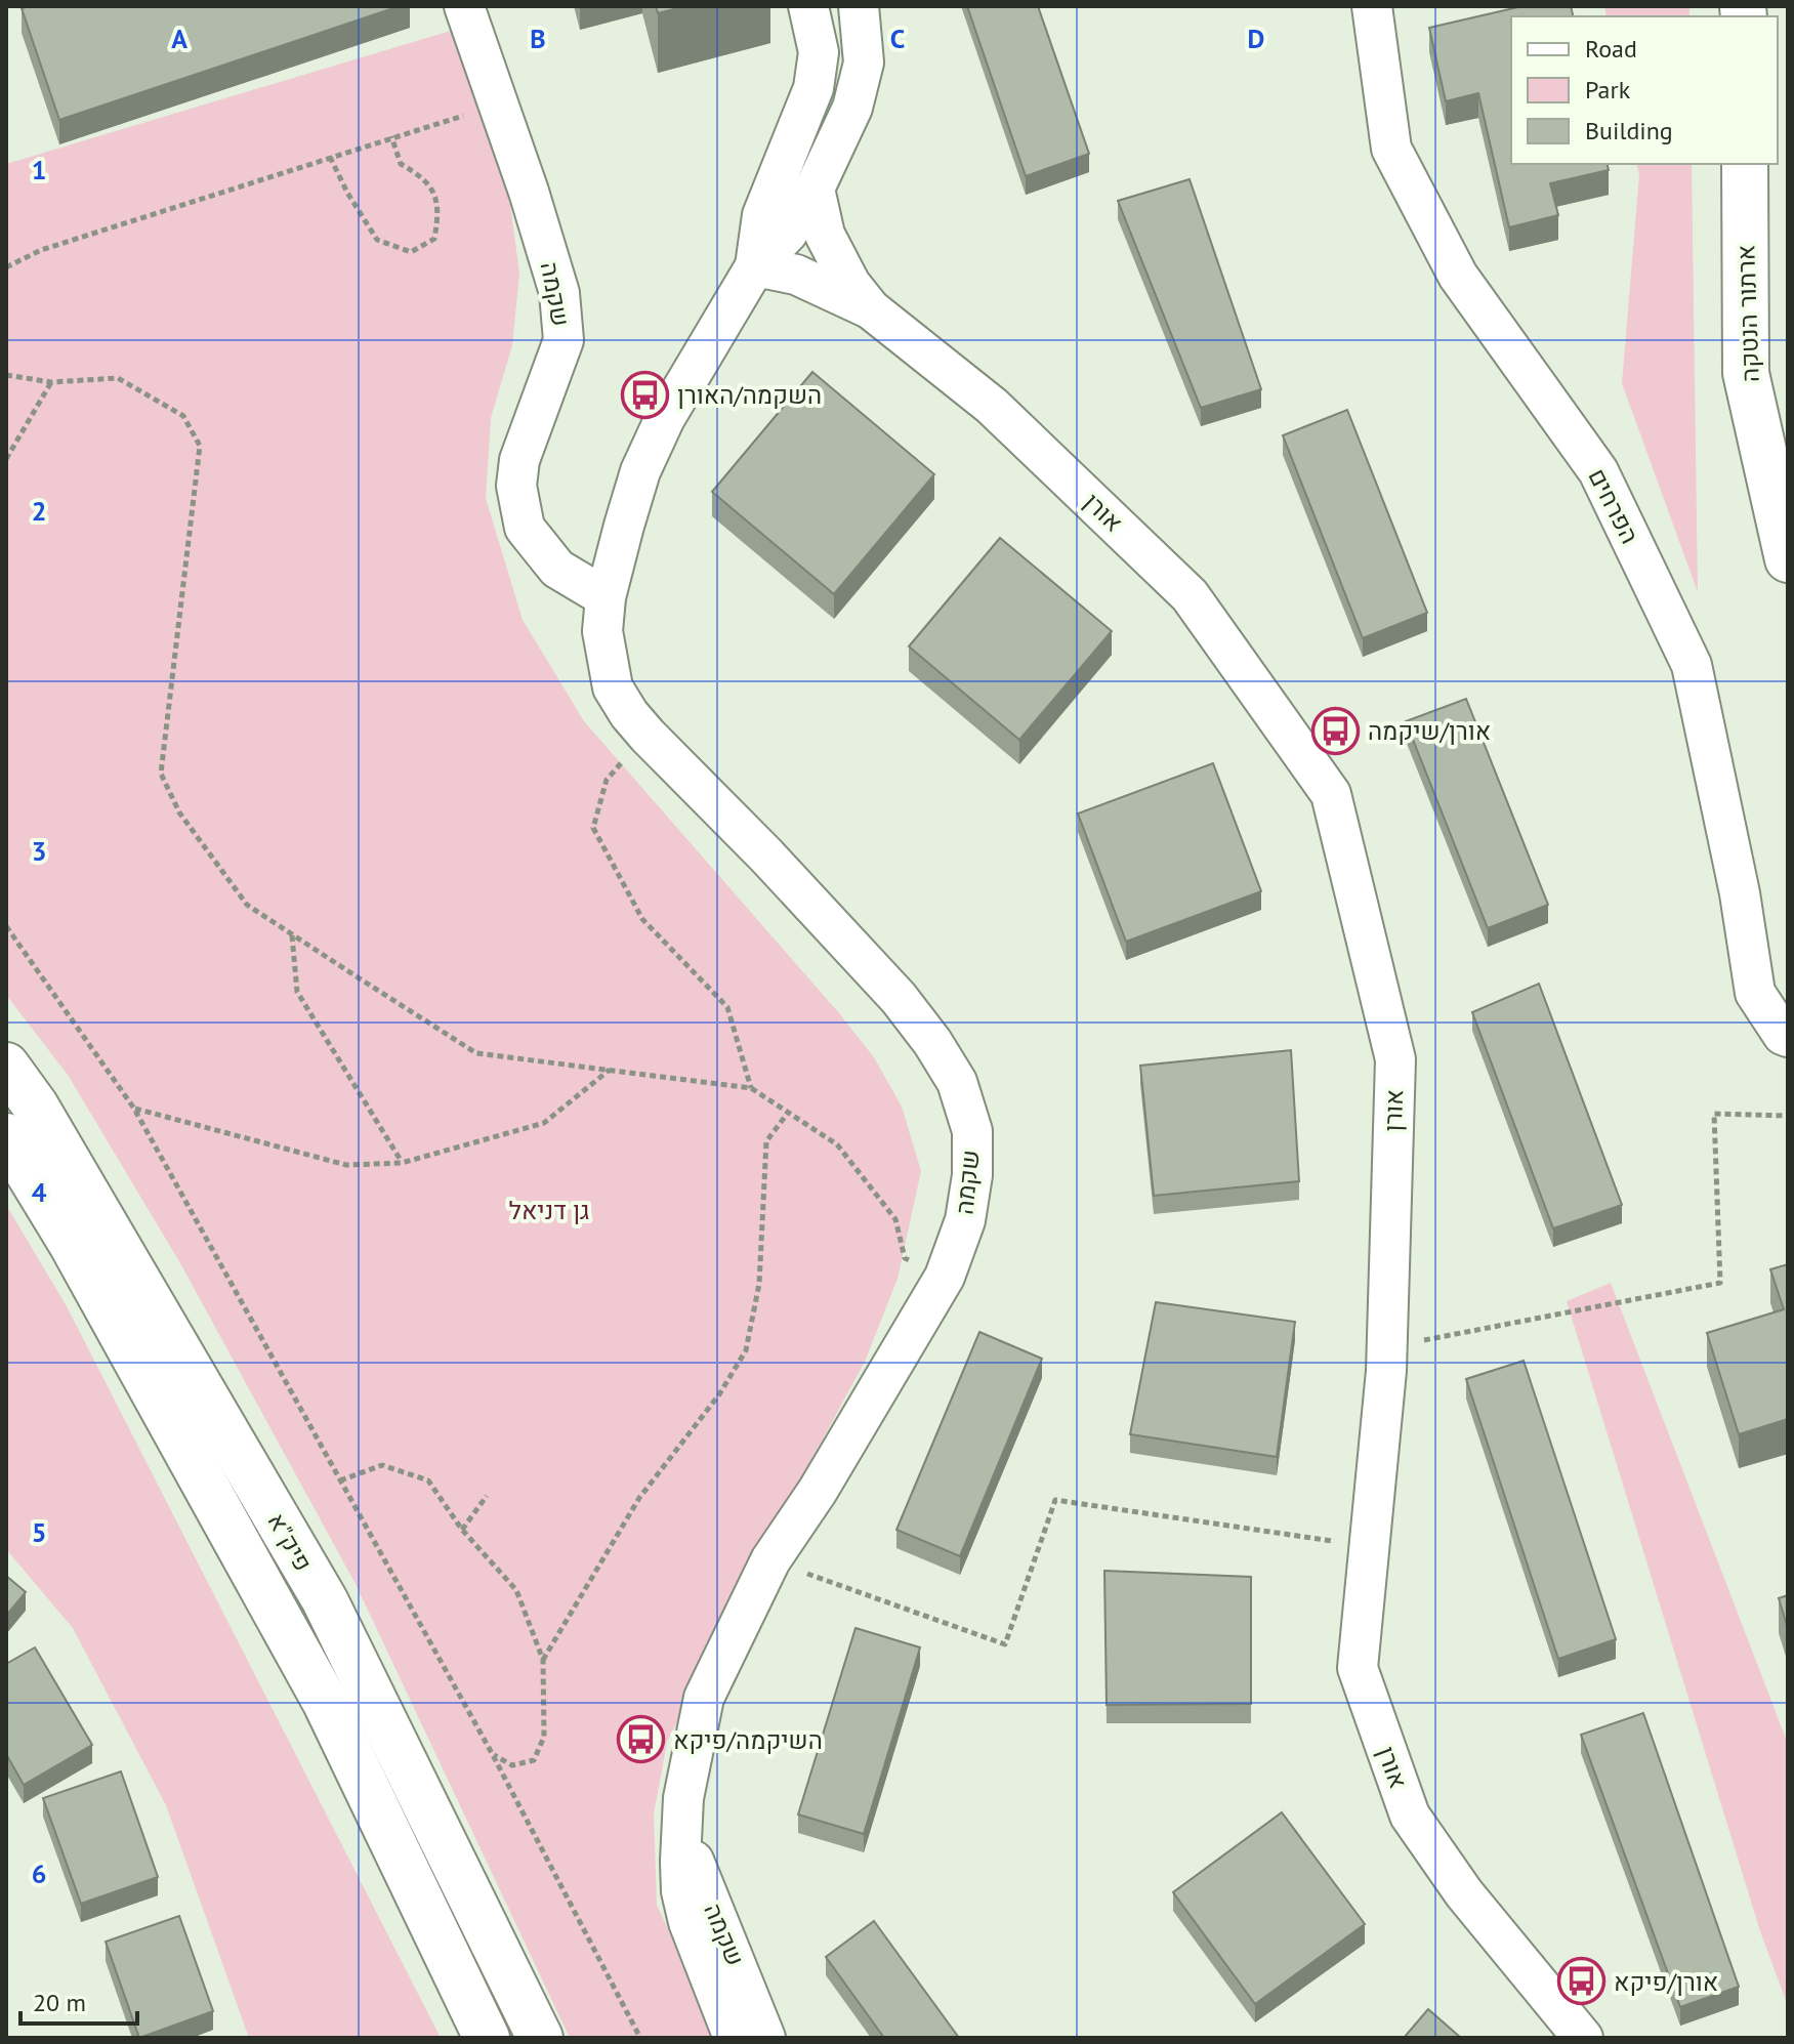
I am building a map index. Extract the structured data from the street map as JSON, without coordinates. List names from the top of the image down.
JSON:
{
  "streets": {
    "main road": ["ארתור הנטקה", "פיק\"א"],
    "street": ["שקמה", "הפרחים", "אורן"]
  },
  "crossings": [
    ["שקמה", "אורן"]
  ],
  "parks": ["גן דניאל"],
  "places": {
    "bus stop": [
      "השקמה/האורן",
      "אורן/שיקמה",
      "השיקמה/פיקא",
      "אורן/פיקא"
    ]
  },
  "legend": ["Road", "Park", "Building"],
  "scale_bar": "20 m",
  "grid": {
    "columns": [
      "A",
      "B",
      "C",
      "D"
    ],
    "rows": [
      "1",
      "2",
      "3",
      "4",
      "5",
      "6"
    ]
  }
}
